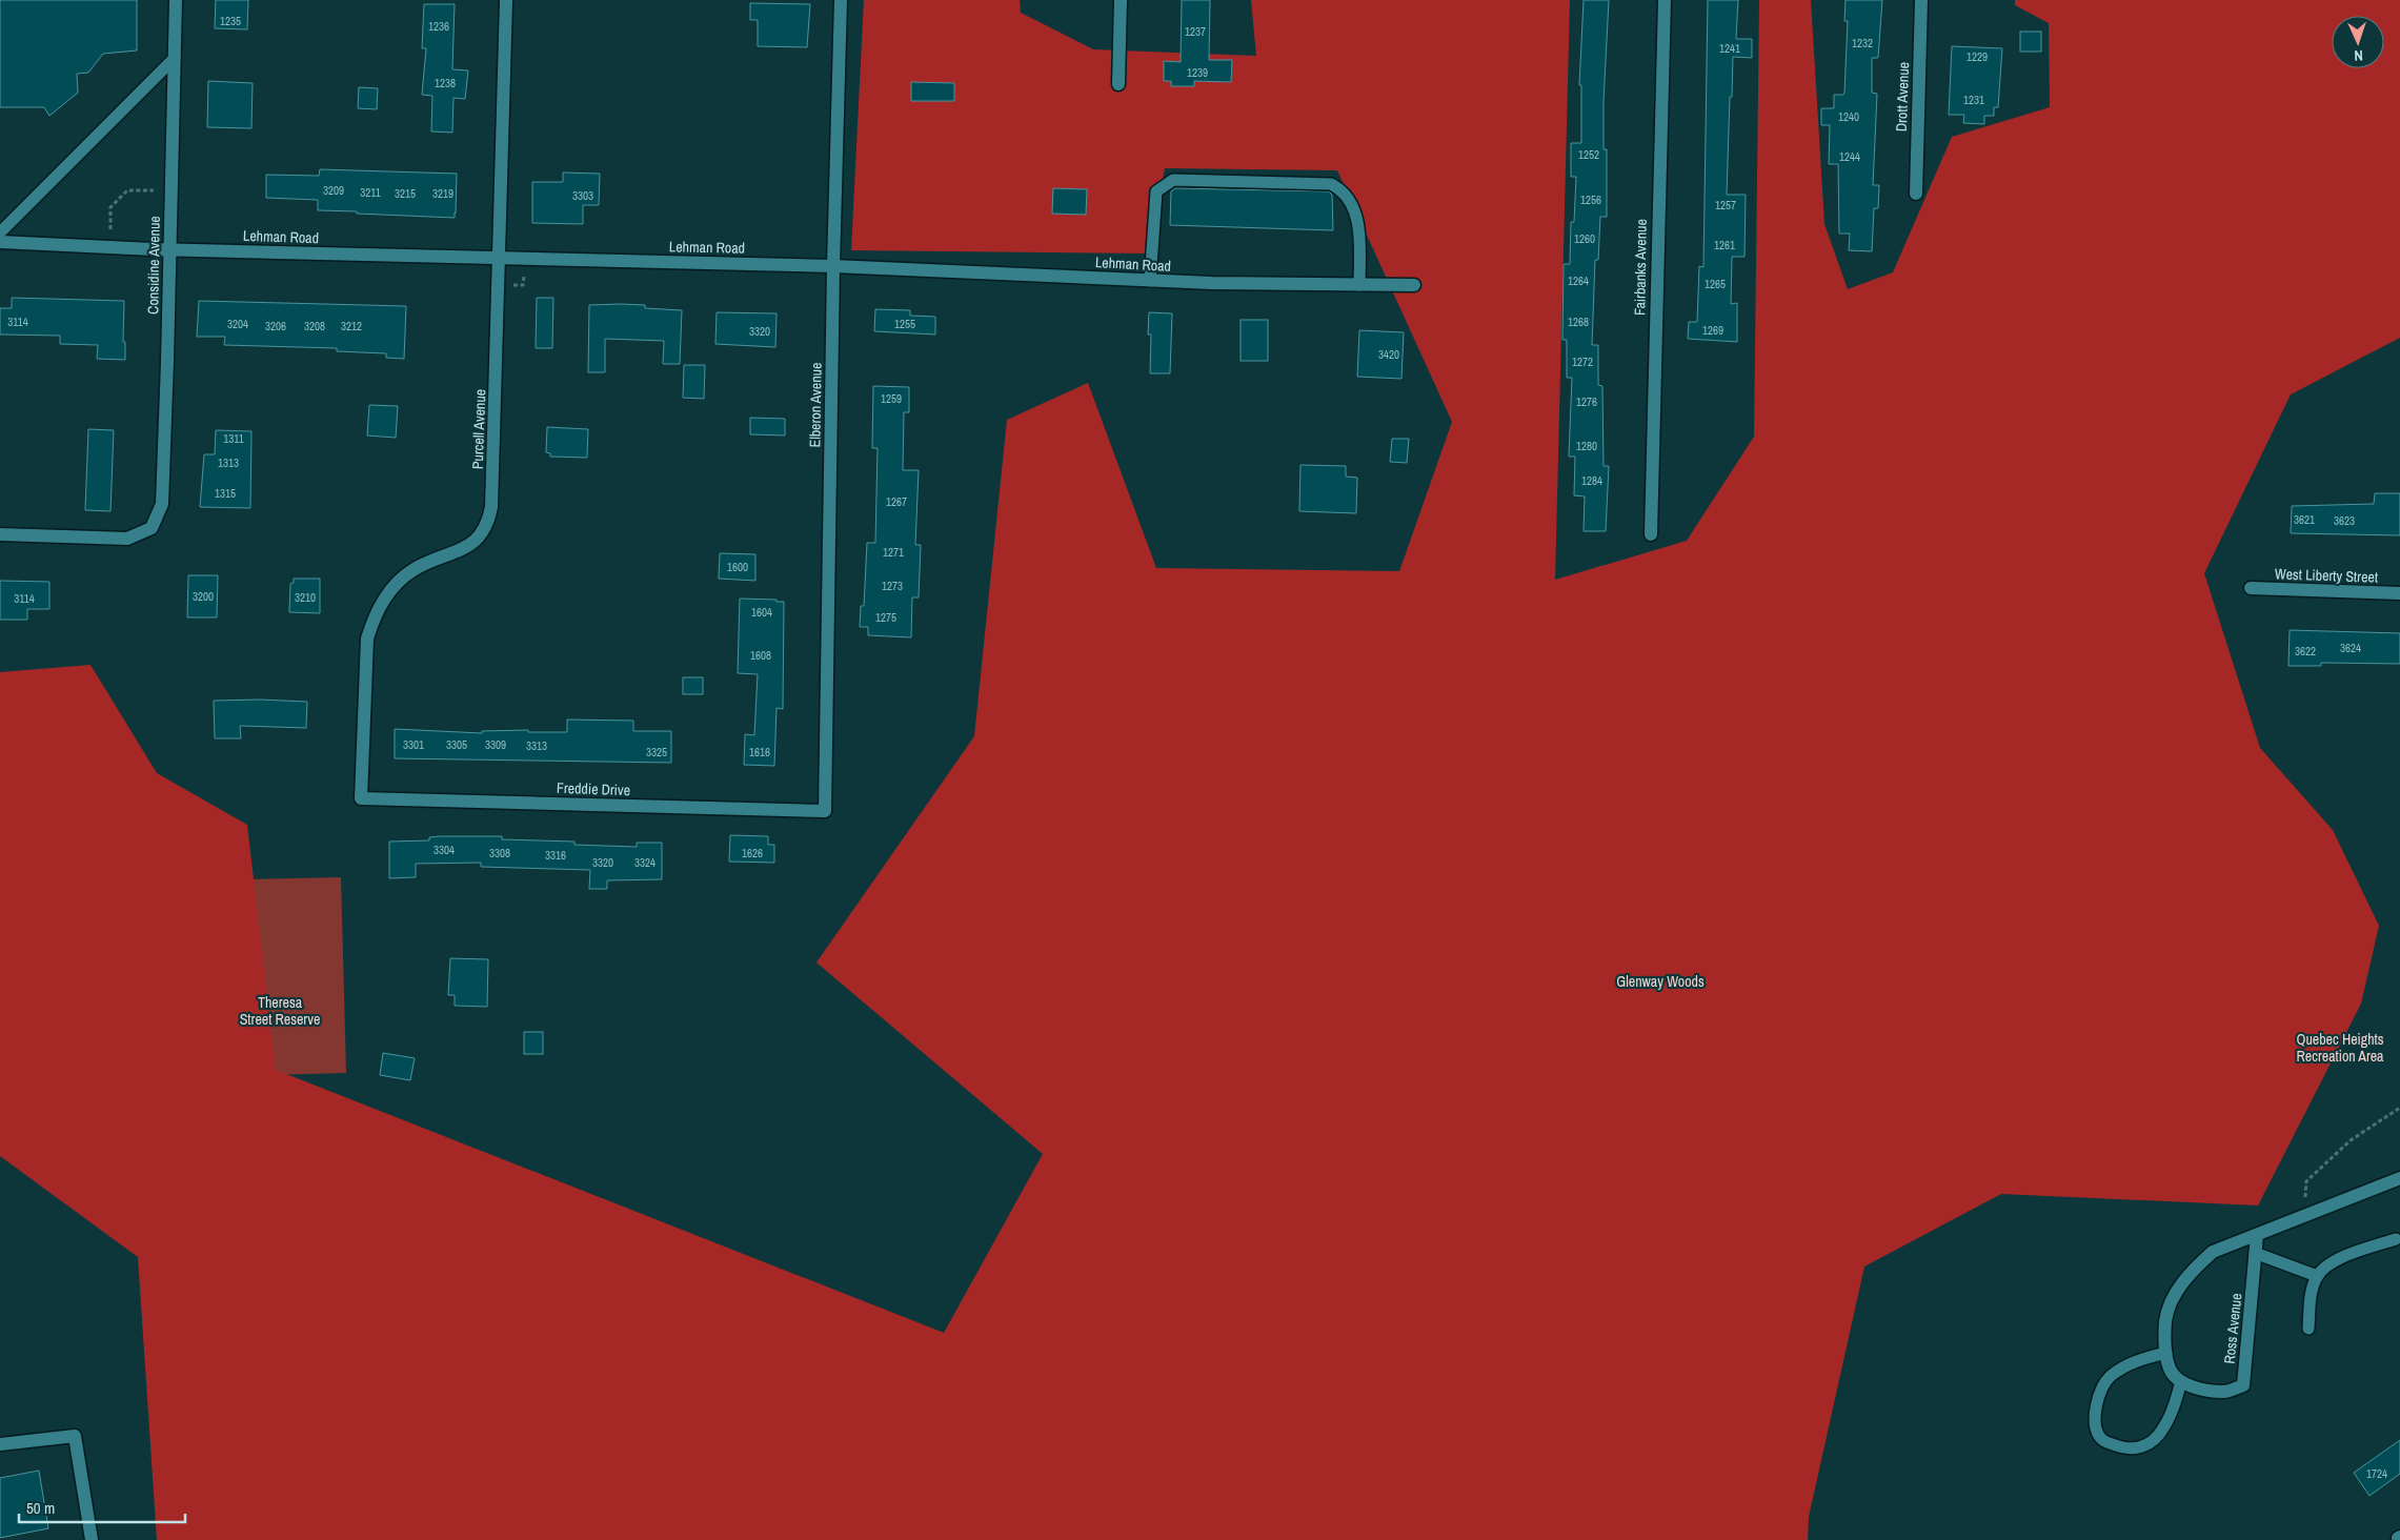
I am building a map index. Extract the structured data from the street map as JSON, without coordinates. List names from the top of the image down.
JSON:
{
  "streets": {
    "street": [
      "Drott Avenue",
      "Lehman Road",
      "Considine Avenue",
      "Fairbanks Avenue",
      "Elberon Avenue",
      "Purcell Avenue",
      "West Liberty Street",
      "Freddie Drive",
      "Ross Avenue"
    ]
  },
  "crossings": [
    ["Lehman Road", "Considine Avenue"],
    ["Lehman Road", "Elberon Avenue"],
    ["Lehman Road", "Purcell Avenue"],
    ["Elberon Avenue", "Freddie Drive"],
    ["Purcell Avenue", "Freddie Drive"]
  ],
  "parks": ["Glenway Woods", "Theresa Street Reserve", "Quebec Heights Recreation Area"],
  "house_numbers": [
    "1235",
    "1236",
    "1237",
    "1232",
    "1241",
    "1229",
    "1239",
    "1238",
    "1231",
    "1240",
    "1252",
    "1244",
    "3209",
    "3211",
    "3215",
    "3219",
    "3303",
    "1256",
    "1257",
    "1260",
    "1261",
    "1264",
    "1265",
    "3114",
    "1268",
    "3204",
    "1255",
    "3206",
    "3208",
    "3212",
    "1269",
    "3320",
    "3420",
    "1272",
    "1259",
    "1276",
    "1311",
    "1280",
    "1313",
    "1284",
    "1315",
    "1267",
    "3621",
    "3623",
    "1271",
    "1600",
    "1273",
    "3200",
    "3210",
    "3114",
    "1604",
    "1275",
    "3624",
    "3622",
    "1608",
    "3301",
    "3305",
    "3309",
    "3313",
    "3325",
    "1616",
    "3304",
    "3308",
    "1626",
    "3316",
    "3320",
    "3324",
    "1724"
  ],
  "scale_bar": "50 m",
  "north": "bottom"
}
